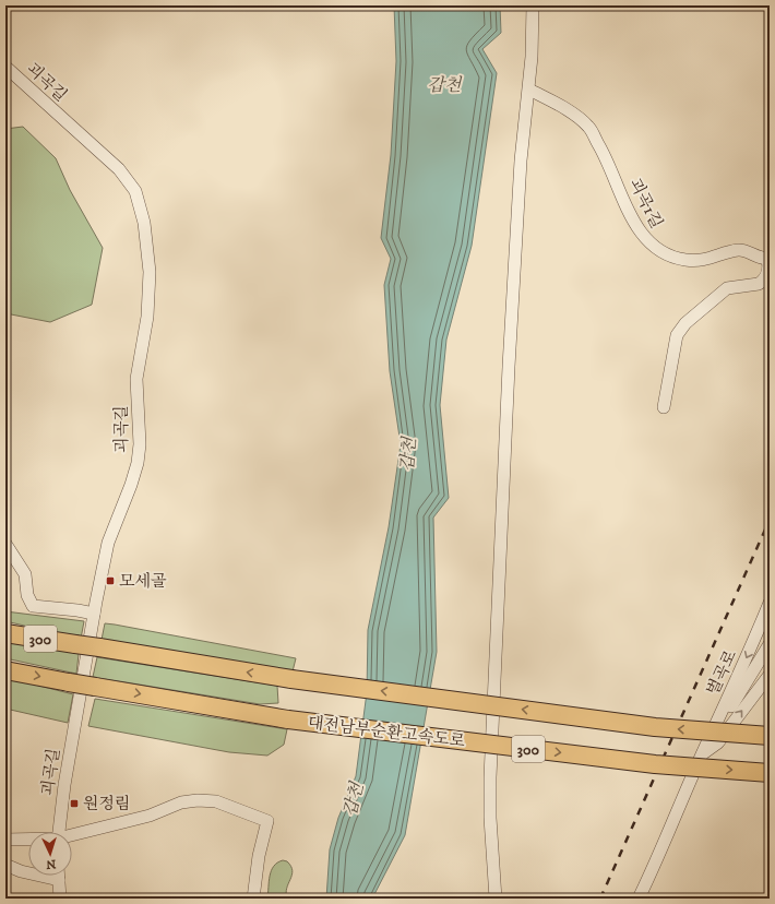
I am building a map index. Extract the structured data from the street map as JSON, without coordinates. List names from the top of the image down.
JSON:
{
  "streets": {
    "highway": ["300", "대전남부순환고속도로"],
    "street": ["괴곡길", "괴곡1길", "벌곡로"]
  },
  "water": ["갑천"],
  "places": {
    "transit": ["모세골", "원정림"]
  },
  "north": "bottom"
}
